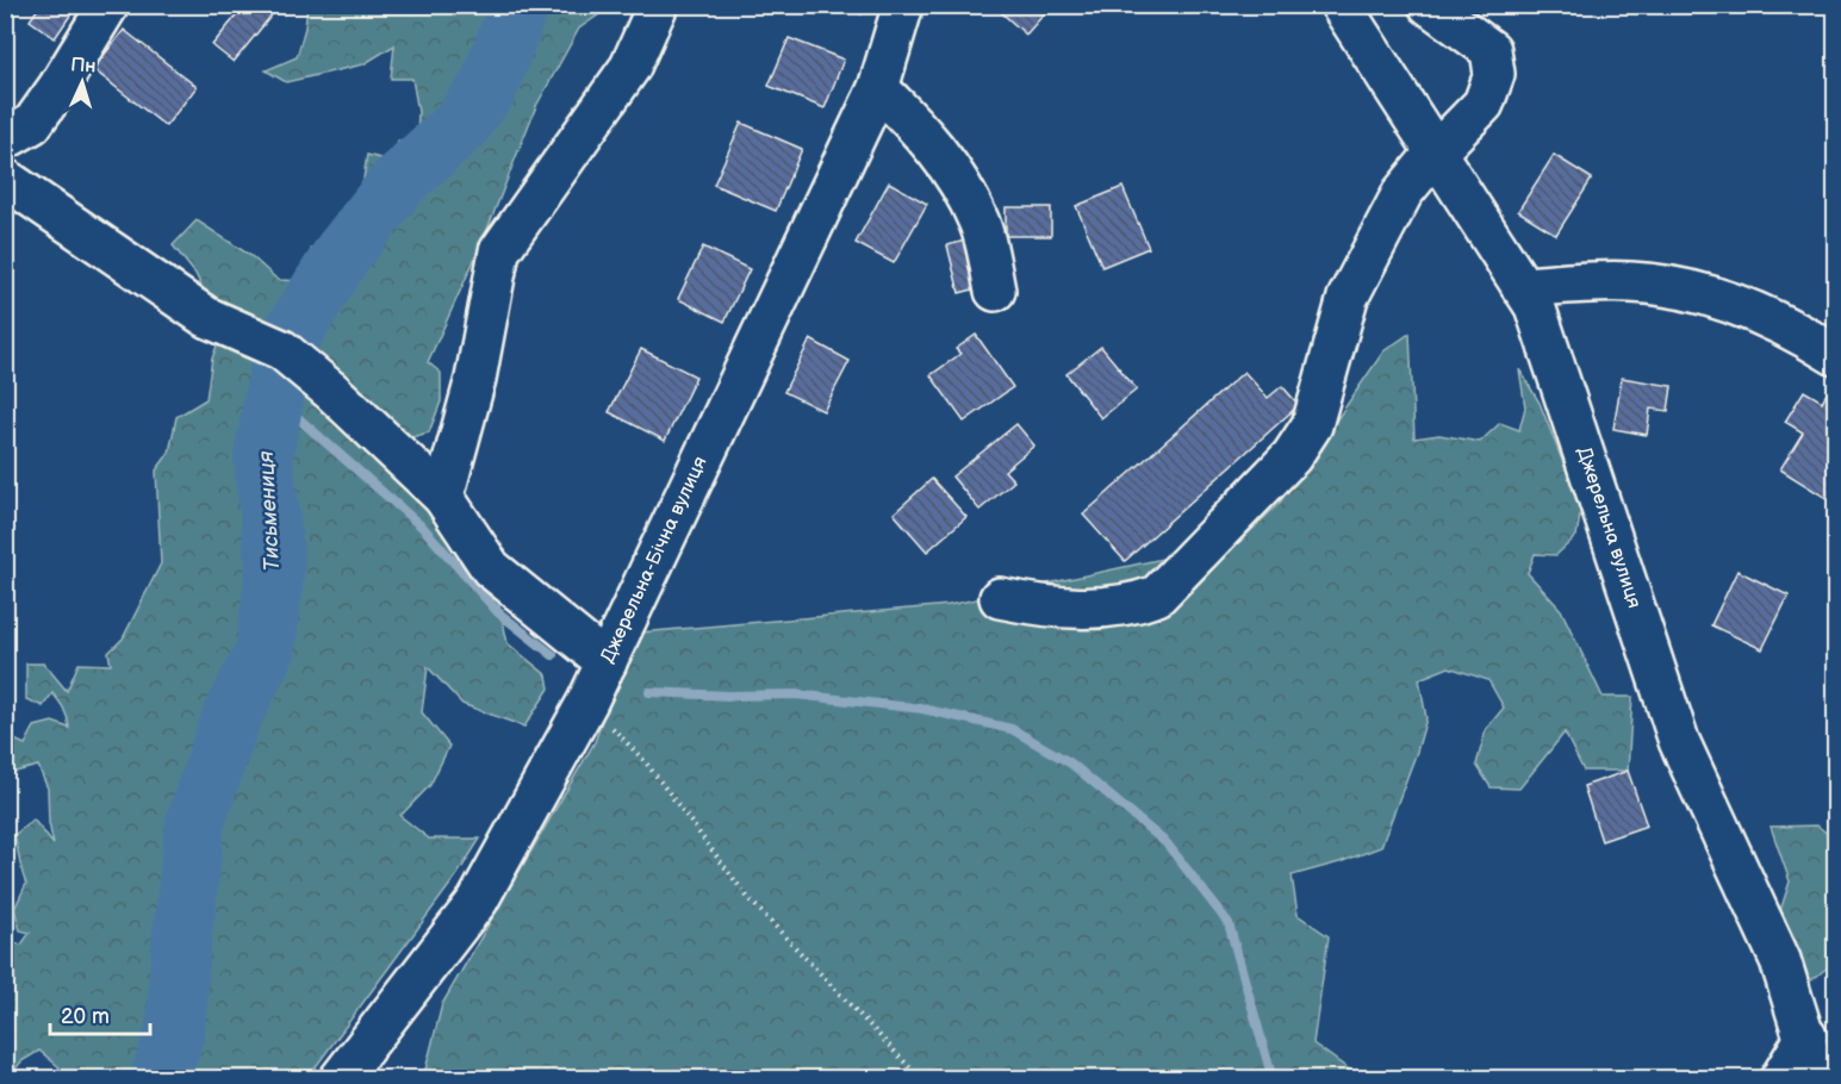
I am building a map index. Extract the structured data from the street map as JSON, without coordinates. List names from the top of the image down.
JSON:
{
  "streets": {
    "street": ["Джерельна вулиця", "Джерельна-Бічна вулиця"]
  },
  "water": ["Тисьмениця"],
  "scale_bar": "20 m",
  "north": "top"
}
